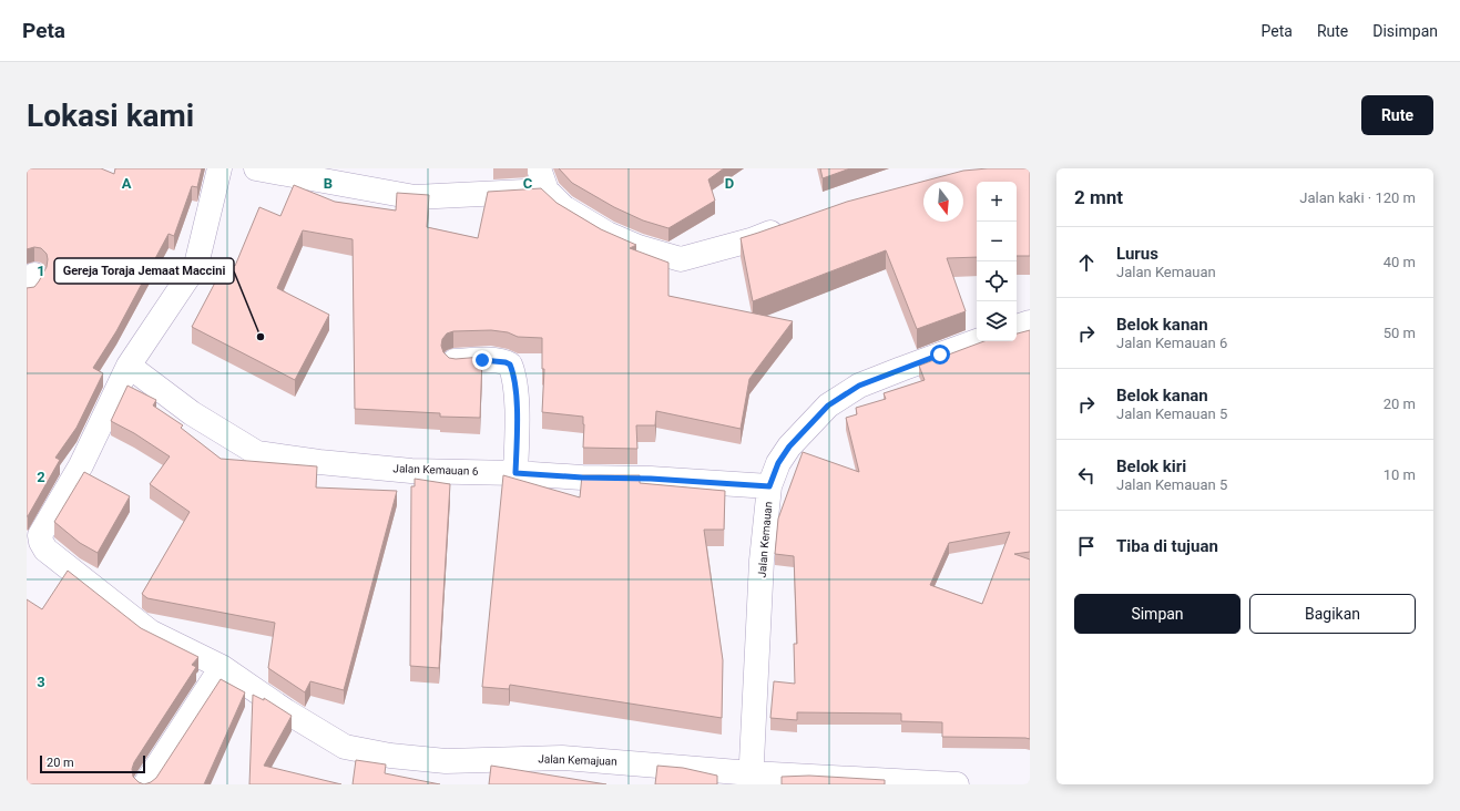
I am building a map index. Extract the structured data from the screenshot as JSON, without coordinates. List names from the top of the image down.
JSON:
{
  "streets": {
    "street": ["Jalan Kemauan 6", "Jalan Kemauan", "Jalan Kemajuan"]
  },
  "crossings": [
    ["Jalan Kemauan 6", "Jalan Kemauan"],
    ["Jalan Kemauan 6", "Jalan Kemajuan"],
    ["Jalan Kemauan", "Jalan Kemajuan"]
  ],
  "places": ["Gereja Toraja Jemaat Maccini"],
  "scale_bar": "20 m",
  "north": "bottom",
  "page": {
    "header": "Peta",
    "nav": ["Peta", "Rute", "Disimpan"],
    "buttons": [
      "Rute",
      ["Simpan", "Bagikan"]
    ],
    "title": "Lokasi kami",
    "heading": ["2 mnt", "Jalan kaki · 120 m"],
    "map_buttons": ["+", "−"],
    "list": [
      ["Lurus", "Jalan Kemauan", "40 m"],
      ["Belok kanan", "Jalan Kemauan 6", "50 m"],
      ["Belok kanan", "Jalan Kemauan 5", "20 m"],
      ["Belok kiri", "Jalan Kemauan 5", "10 m"],
      "Tiba di tujuan"
    ],
    "scale": "20 m"
  },
  "grid": {
    "columns": [
      "A",
      "B",
      "C",
      "D"
    ],
    "rows": ["1", "2", "3"]
  }
}
